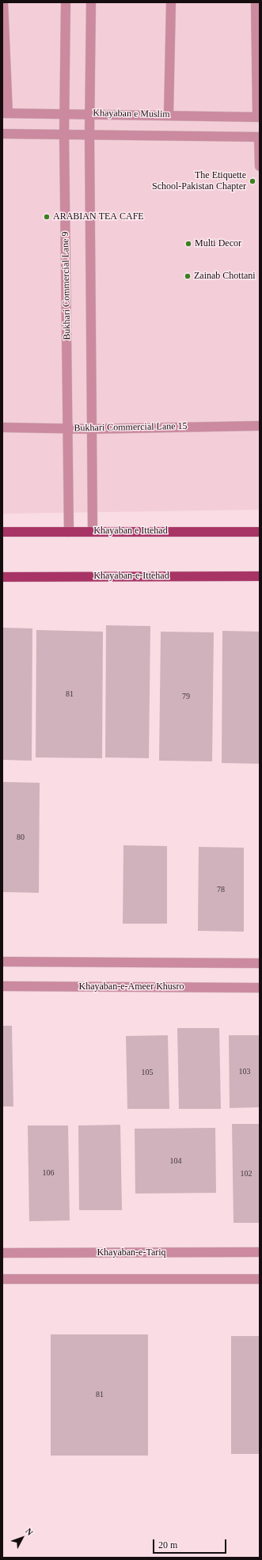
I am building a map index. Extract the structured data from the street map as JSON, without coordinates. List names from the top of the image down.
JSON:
{
  "streets": {
    "main road": ["Khayaban e Ittehad", "Khayaban-e-Ittehad"],
    "street": [
      "Khayaban e Muslim",
      "Bukhari Commercial Lane 9",
      "Bukhari Commercial Lane 15",
      "Khayaban-e-Ameer Khusro",
      "Khayaban-e-Tariq"
    ]
  },
  "crossings": [
    ["Khayaban e Muslim", "Bukhari Commercial Lane 9"],
    ["Bukhari Commercial Lane 9", "Bukhari Commercial Lane 15"],
    ["Bukhari Commercial Lane 9", "Khayaban e Ittehad"]
  ],
  "places": [
    "The Etiquette School-Pakistan Chapter",
    "ARABIAN TEA CAFE",
    "Multi Decor",
    "Zainab Chottani"
  ],
  "house_numbers": [
    "81",
    "79",
    "80",
    "78",
    "103",
    "105",
    "104",
    "106",
    "102",
    "81"
  ],
  "scale_bar": "20 m",
  "north": "top right"
}
